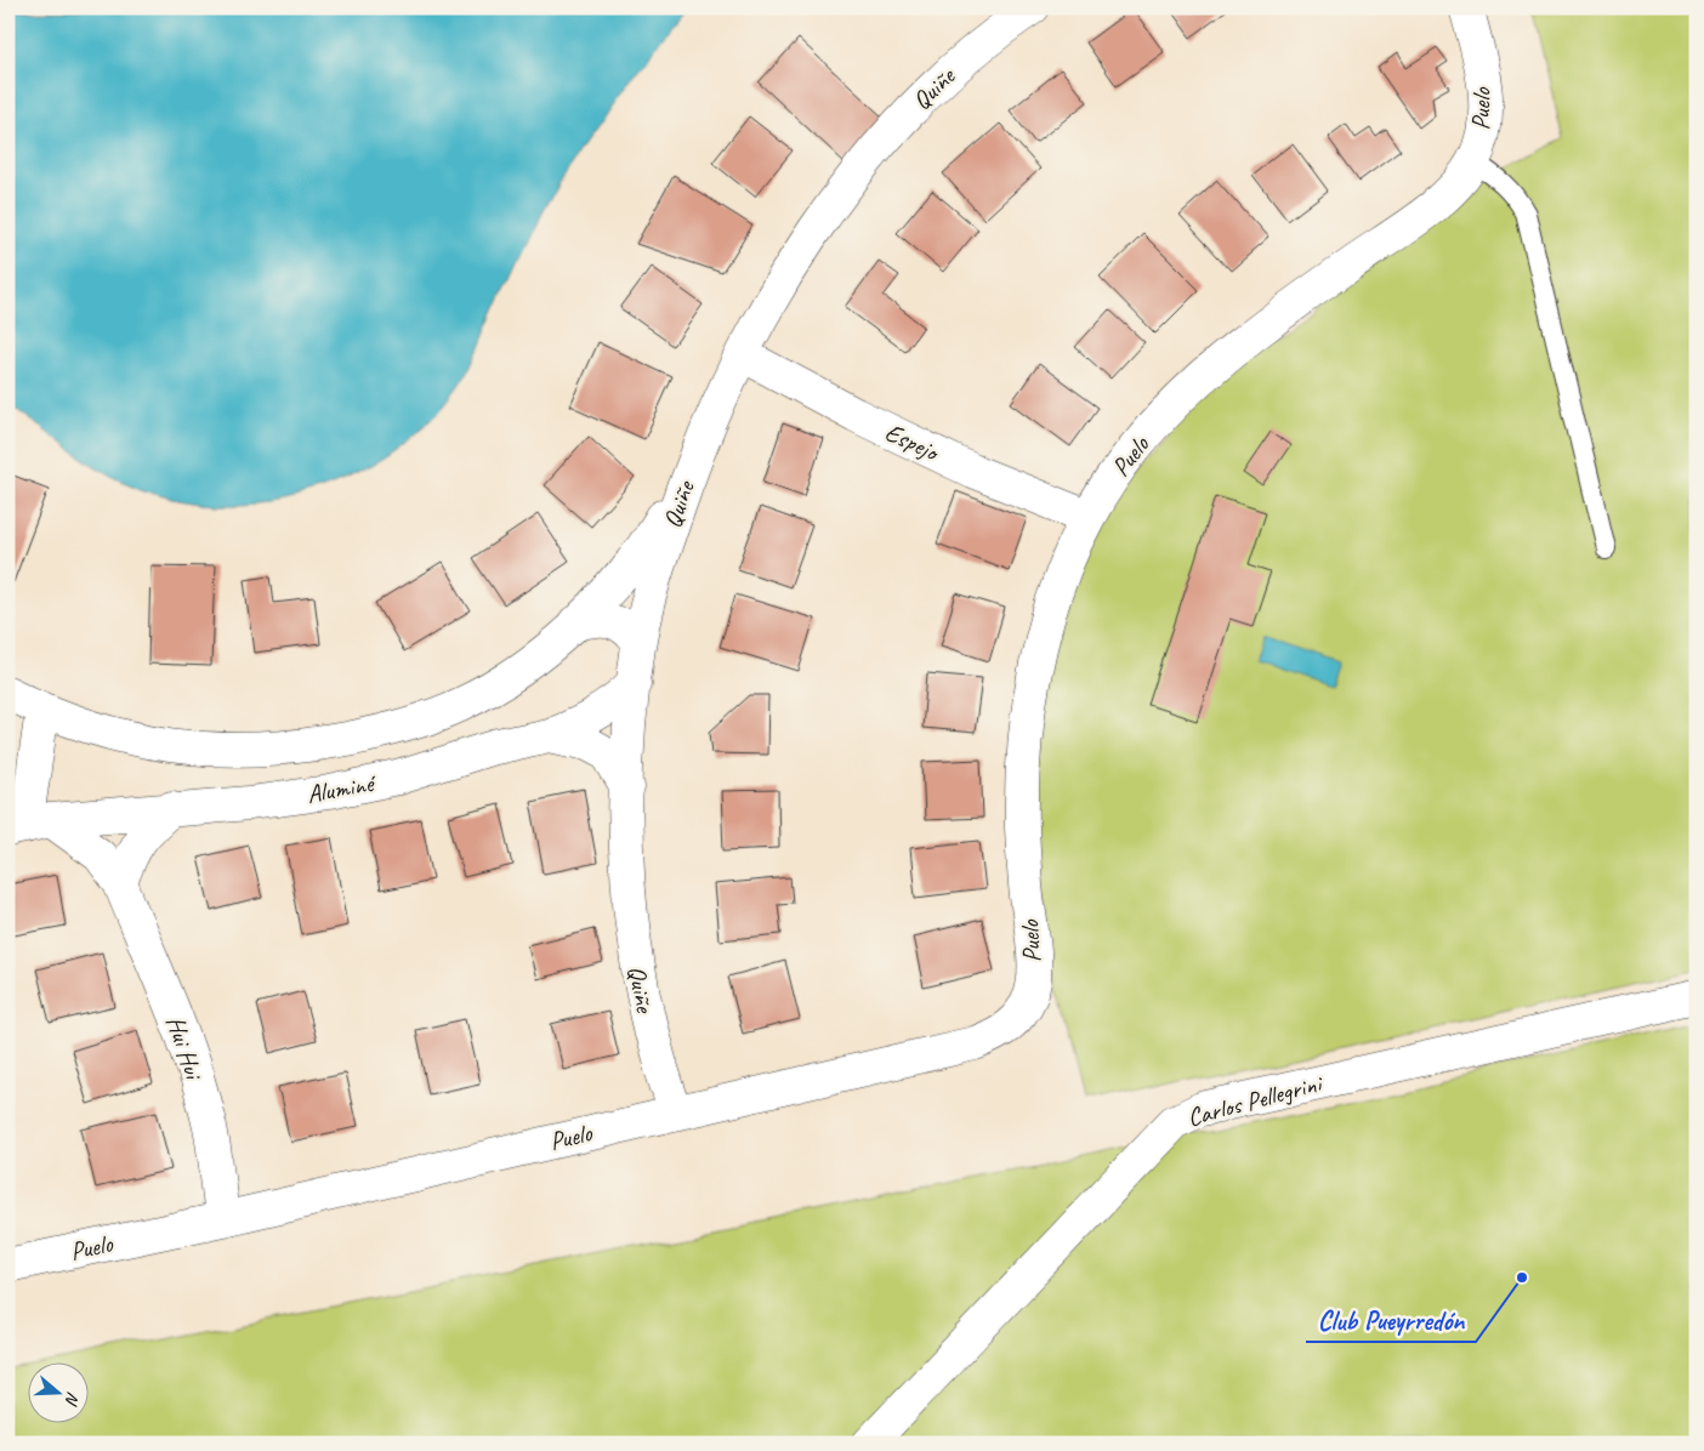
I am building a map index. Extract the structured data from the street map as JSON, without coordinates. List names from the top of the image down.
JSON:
{
  "streets": {
    "street": [
      "Quiñe",
      "Puelo",
      "Espejo",
      "Aluminé",
      "Hui Hui",
      "Carlos Pellegrini"
    ]
  },
  "crossings": [
    ["Quiñe", "Puelo"],
    ["Quiñe", "Espejo"],
    ["Quiñe", "Aluminé"],
    ["Puelo", "Espejo"],
    ["Puelo", "Hui Hui"],
    ["Aluminé", "Hui Hui"]
  ],
  "places": ["Club Pueyrredón"],
  "north": "right"
}
